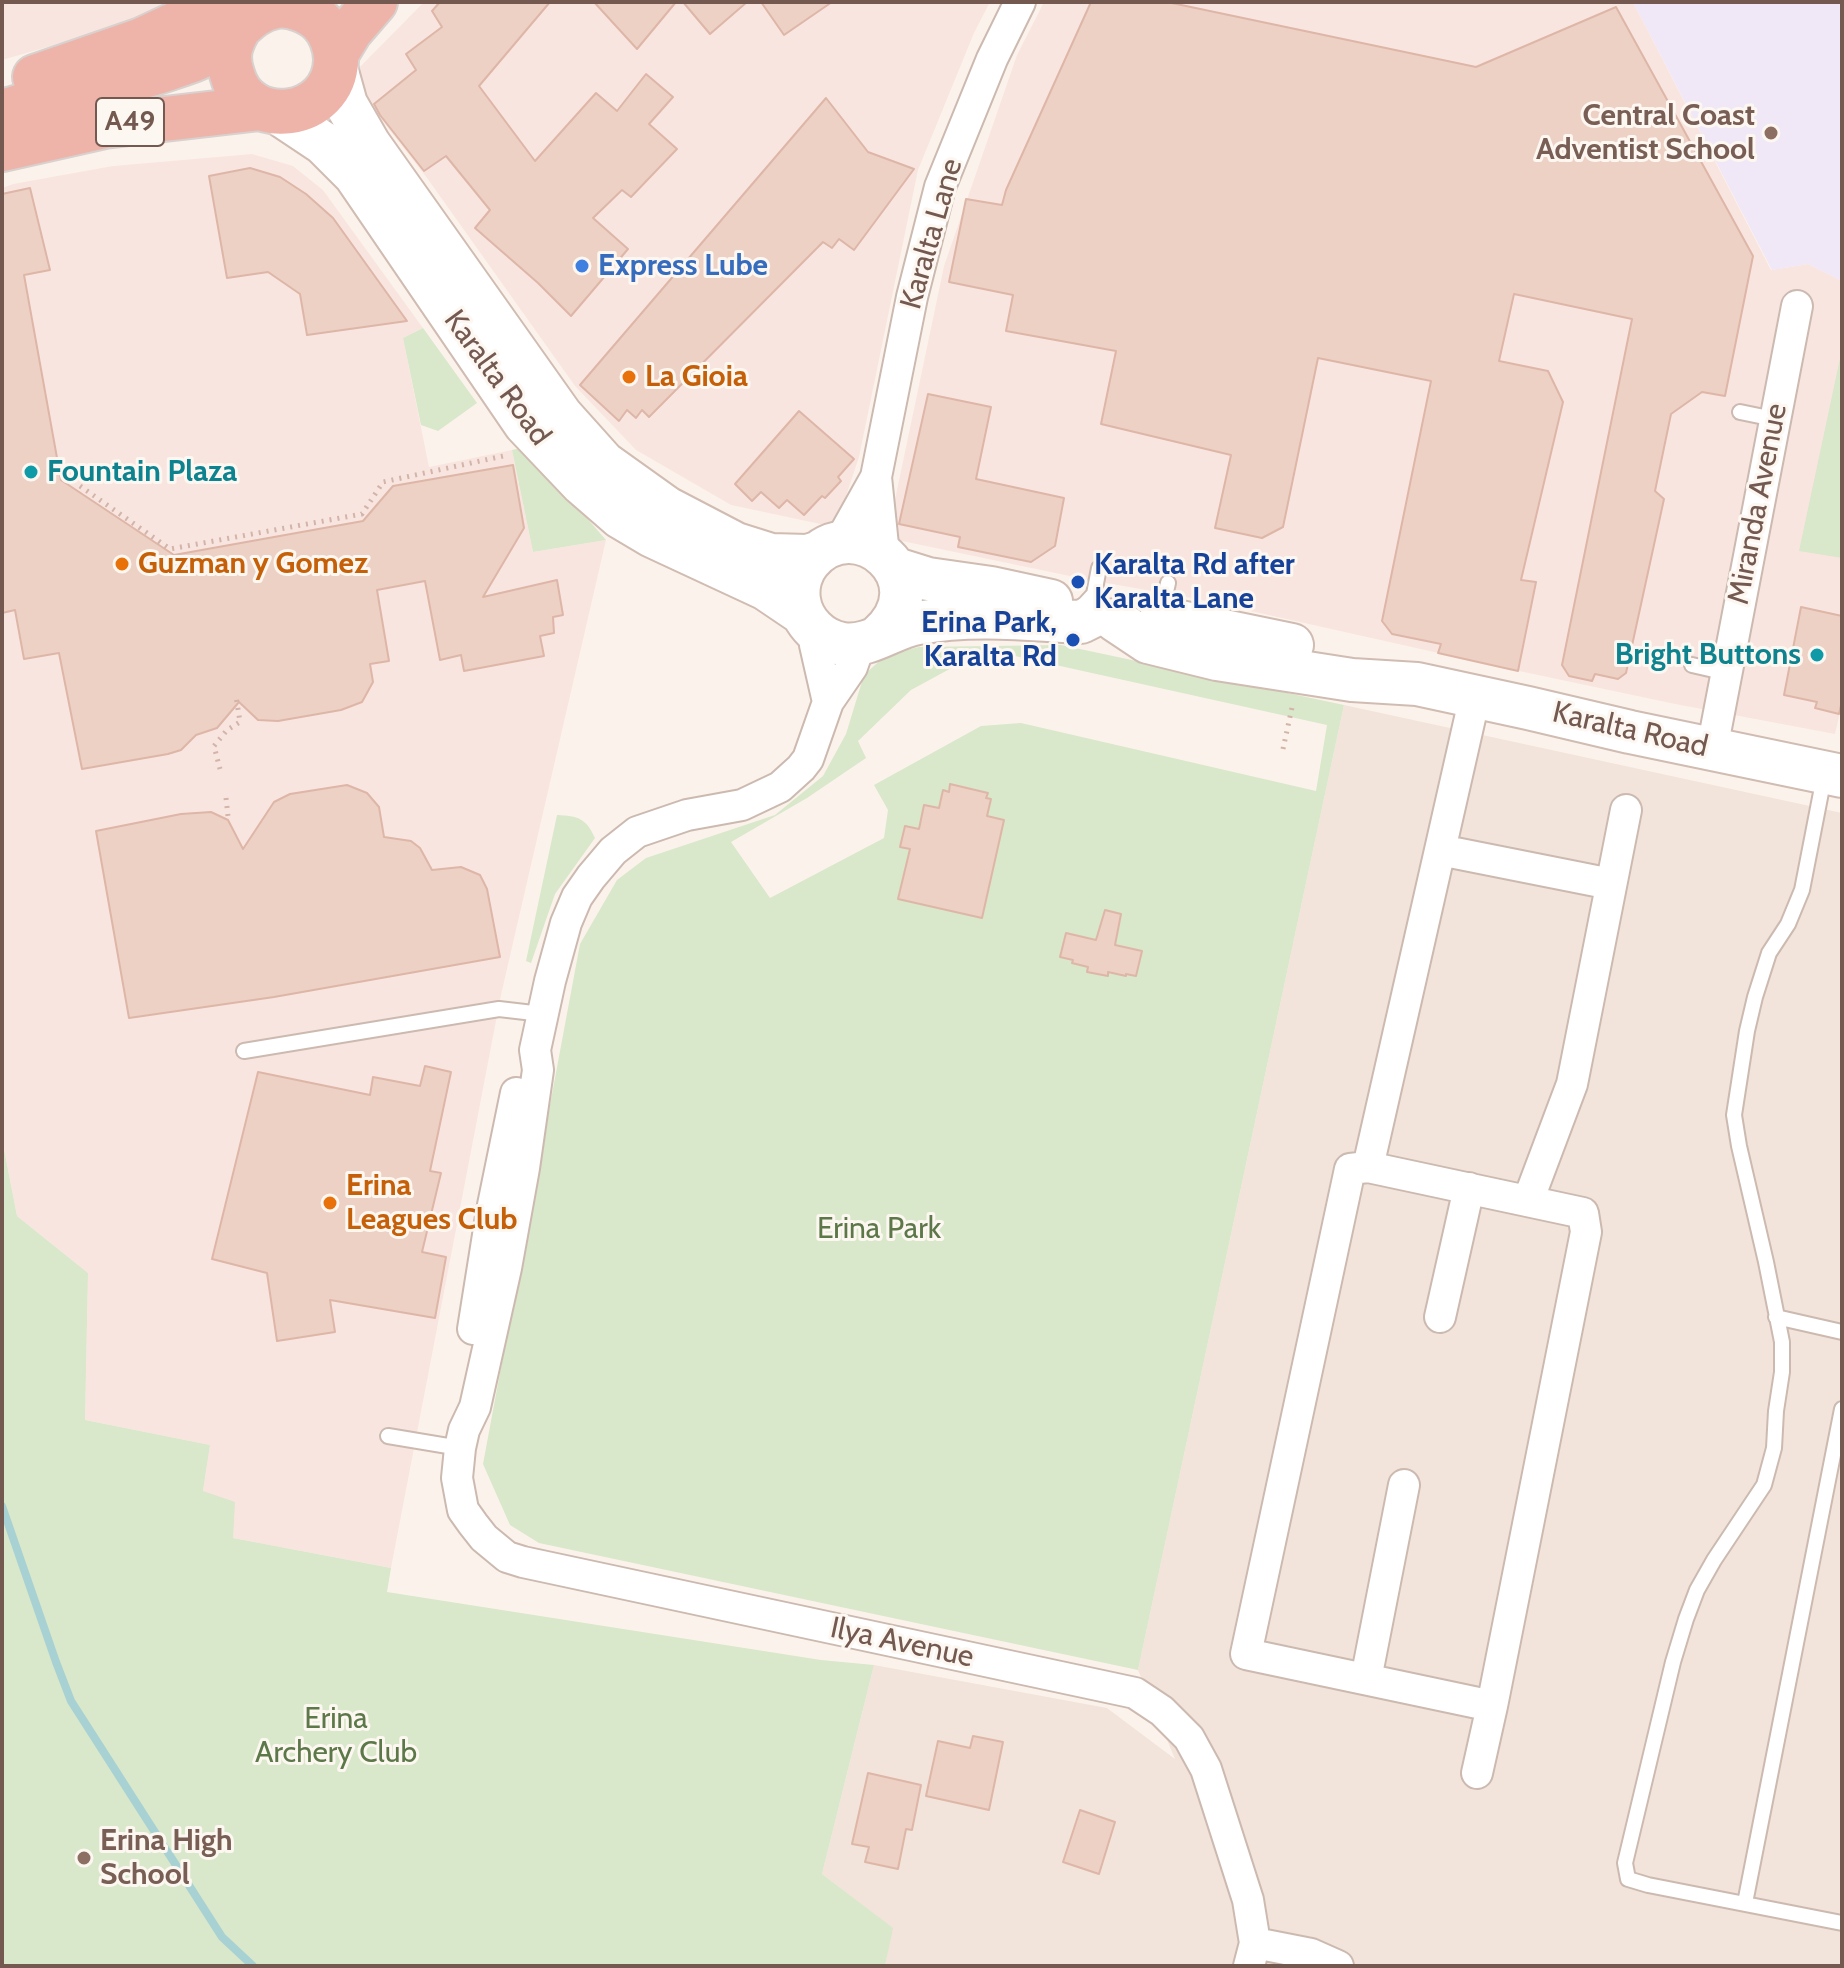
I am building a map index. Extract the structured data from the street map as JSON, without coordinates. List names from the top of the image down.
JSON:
{
  "streets": {
    "highway": ["A49"],
    "street": [
      "Karalta Lane",
      "Karalta Road",
      "Miranda Avenue",
      "Ilya Avenue"
    ]
  },
  "crossings": [
    ["A49", "Karalta Road"],
    ["Karalta Lane", "Karalta Road"],
    ["Karalta Lane", "Ilya Avenue"],
    ["Karalta Road", "Miranda Avenue"],
    ["Karalta Road", "Ilya Avenue"]
  ],
  "parks": ["Erina Park", "Erina Archery Club"],
  "places": [
    "Central Coast Adventist School",
    "Express Lube",
    "La Gioia",
    "Fountain Plaza",
    "Guzman y Gomez",
    "Karalta Rd after Karalta Lane",
    "Erina Park, Karalta Rd",
    "Bright Buttons",
    "Erina Leagues Club",
    "Erina High School"
  ]
}
